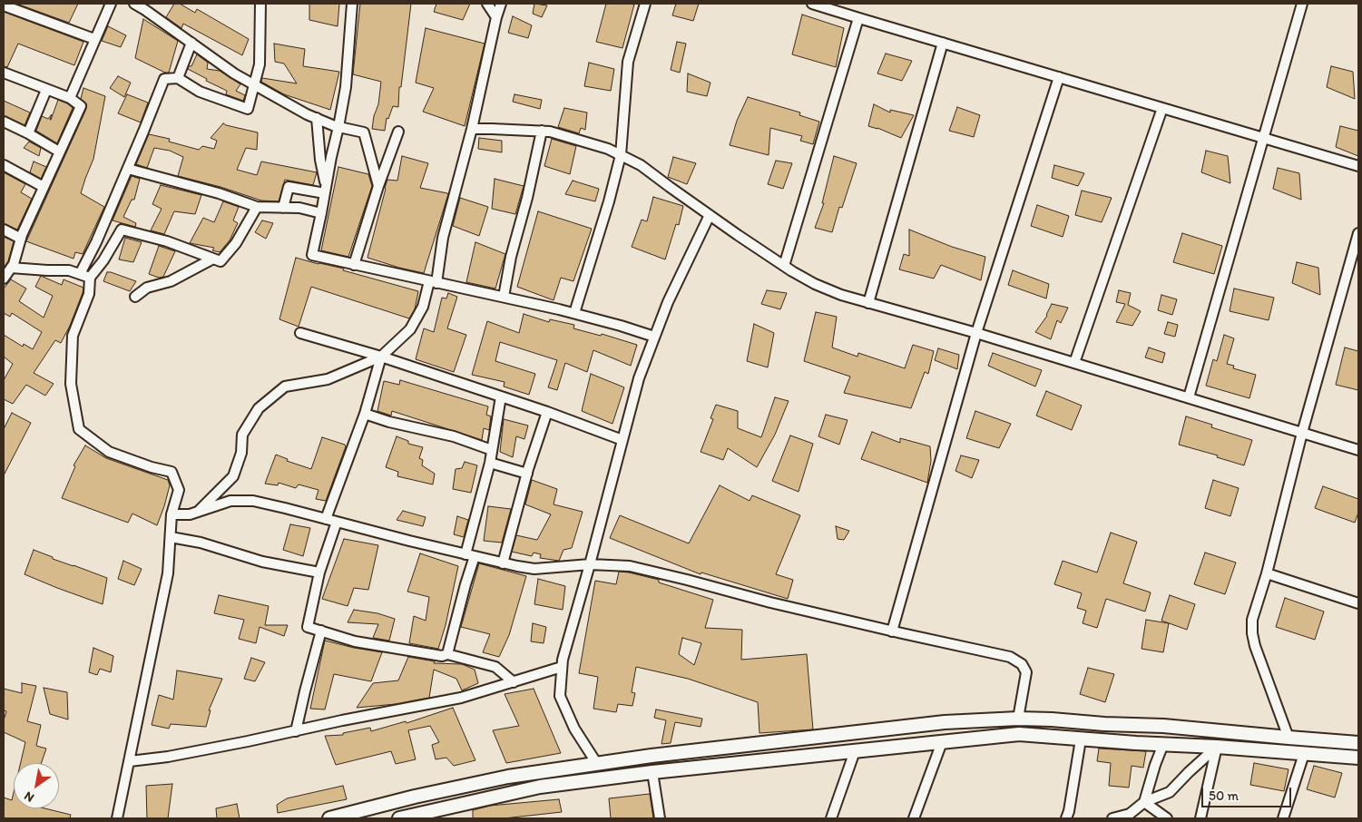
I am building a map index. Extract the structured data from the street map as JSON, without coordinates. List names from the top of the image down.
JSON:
{
  "scale_bar": "50 m",
  "north": "bottom left"
}
